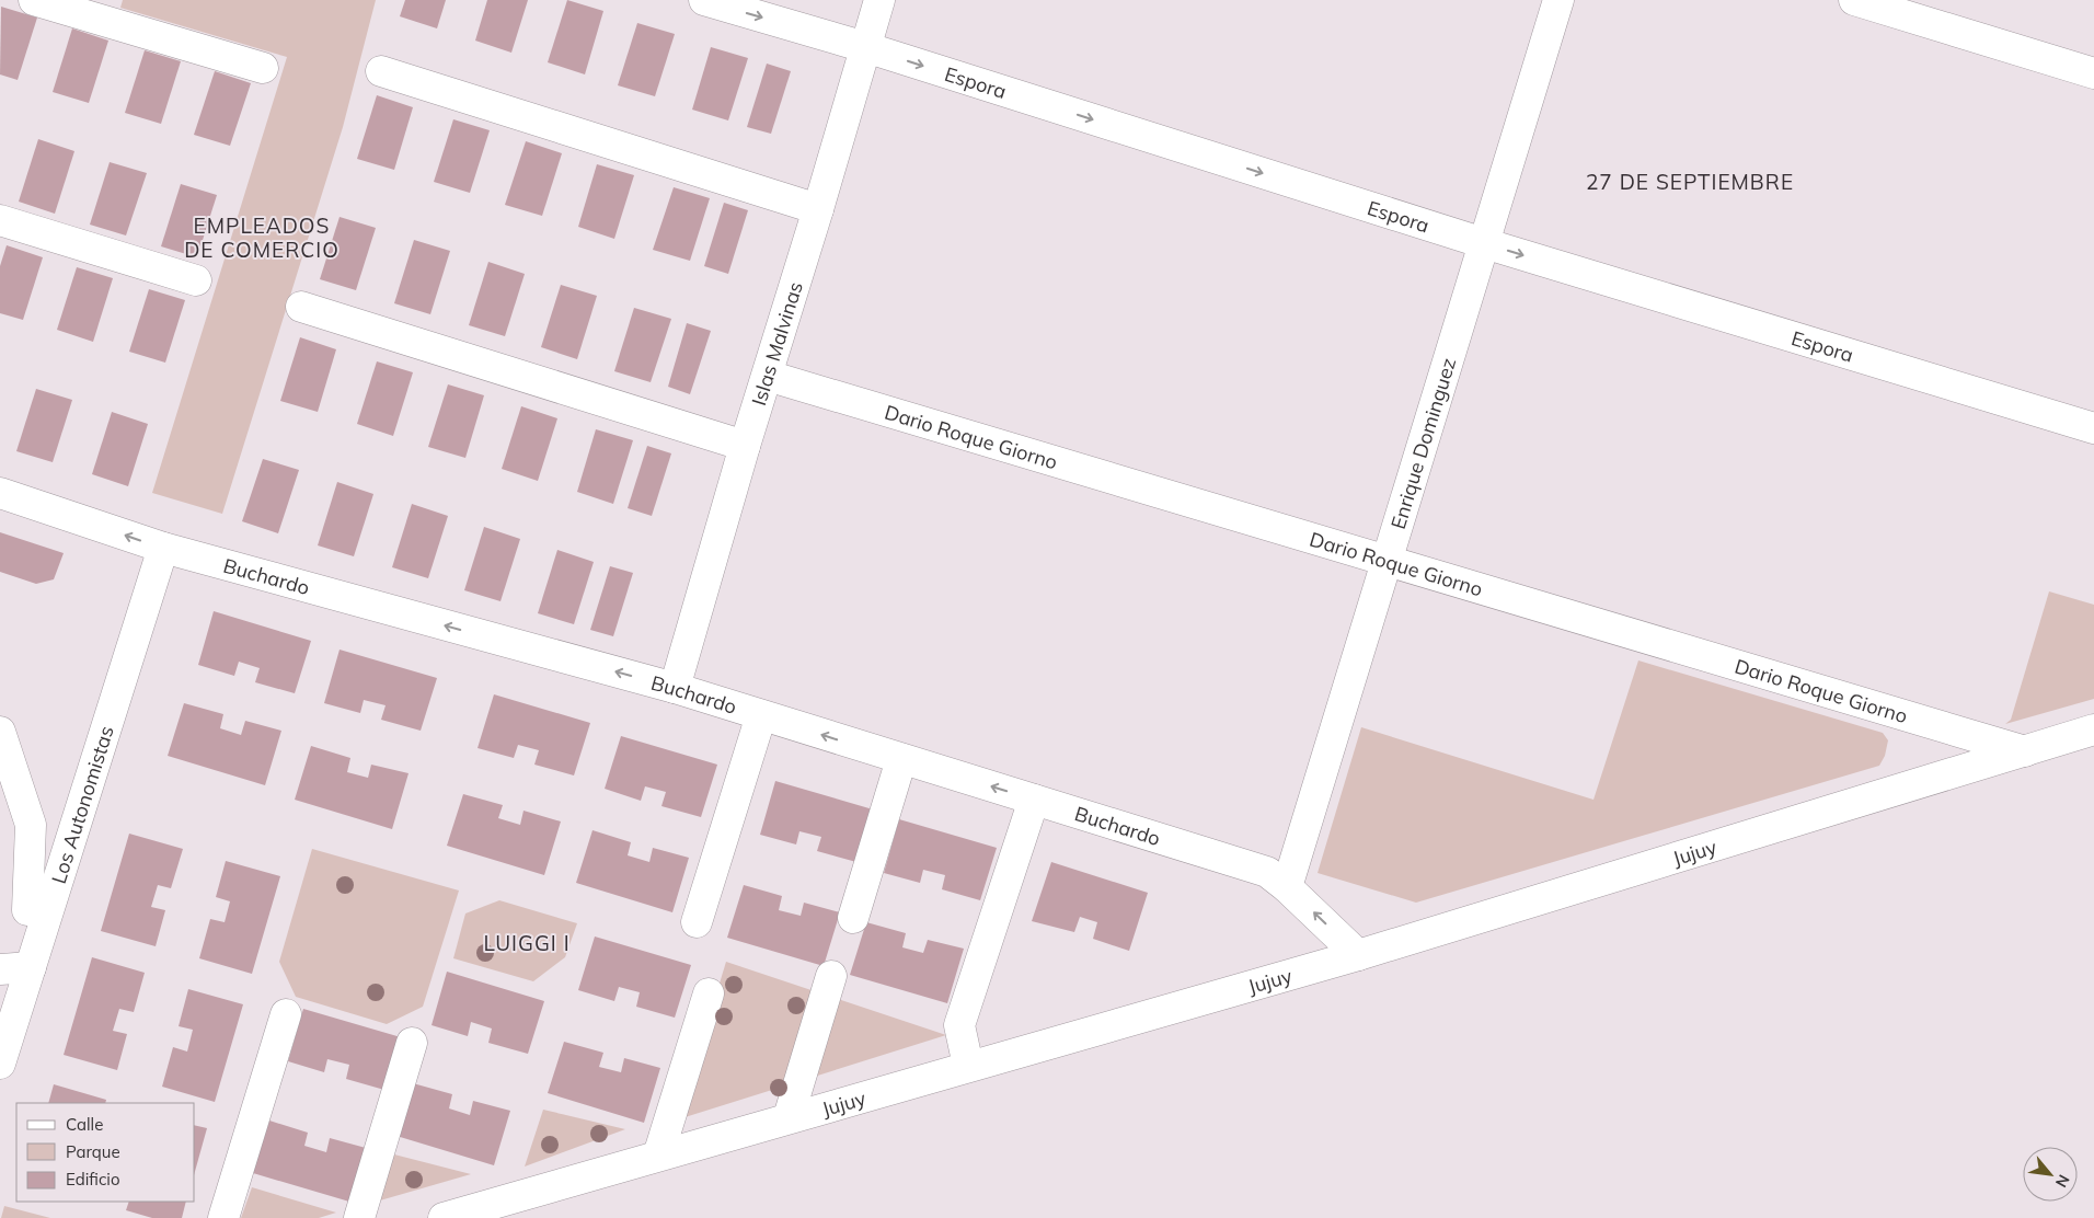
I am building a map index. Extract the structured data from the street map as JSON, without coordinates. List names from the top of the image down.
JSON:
{
  "streets": {
    "street": [
      "Espora",
      "Islas Malvinas",
      "Dario Roque Giorno",
      "Enrique Dominguez",
      "Buchardo",
      "Los Autonomistas",
      "Jujuy"
    ]
  },
  "crossings": [
    ["Espora", "Islas Malvinas"],
    ["Espora", "Enrique Dominguez"],
    ["Islas Malvinas", "Dario Roque Giorno"],
    ["Islas Malvinas", "Buchardo"],
    ["Dario Roque Giorno", "Enrique Dominguez"],
    ["Dario Roque Giorno", "Jujuy"],
    ["Enrique Dominguez", "Buchardo"],
    ["Buchardo", "Los Autonomistas"],
    ["Buchardo", "Jujuy"]
  ],
  "one_way": ["Espora"],
  "districts": ["27 DE SEPTIEMBRE", "EMPLEADOS DE COMERCIO", "LUIGGI I"],
  "legend": ["Calle", "Parque", "Edificio"],
  "north": "bottom right"
}
